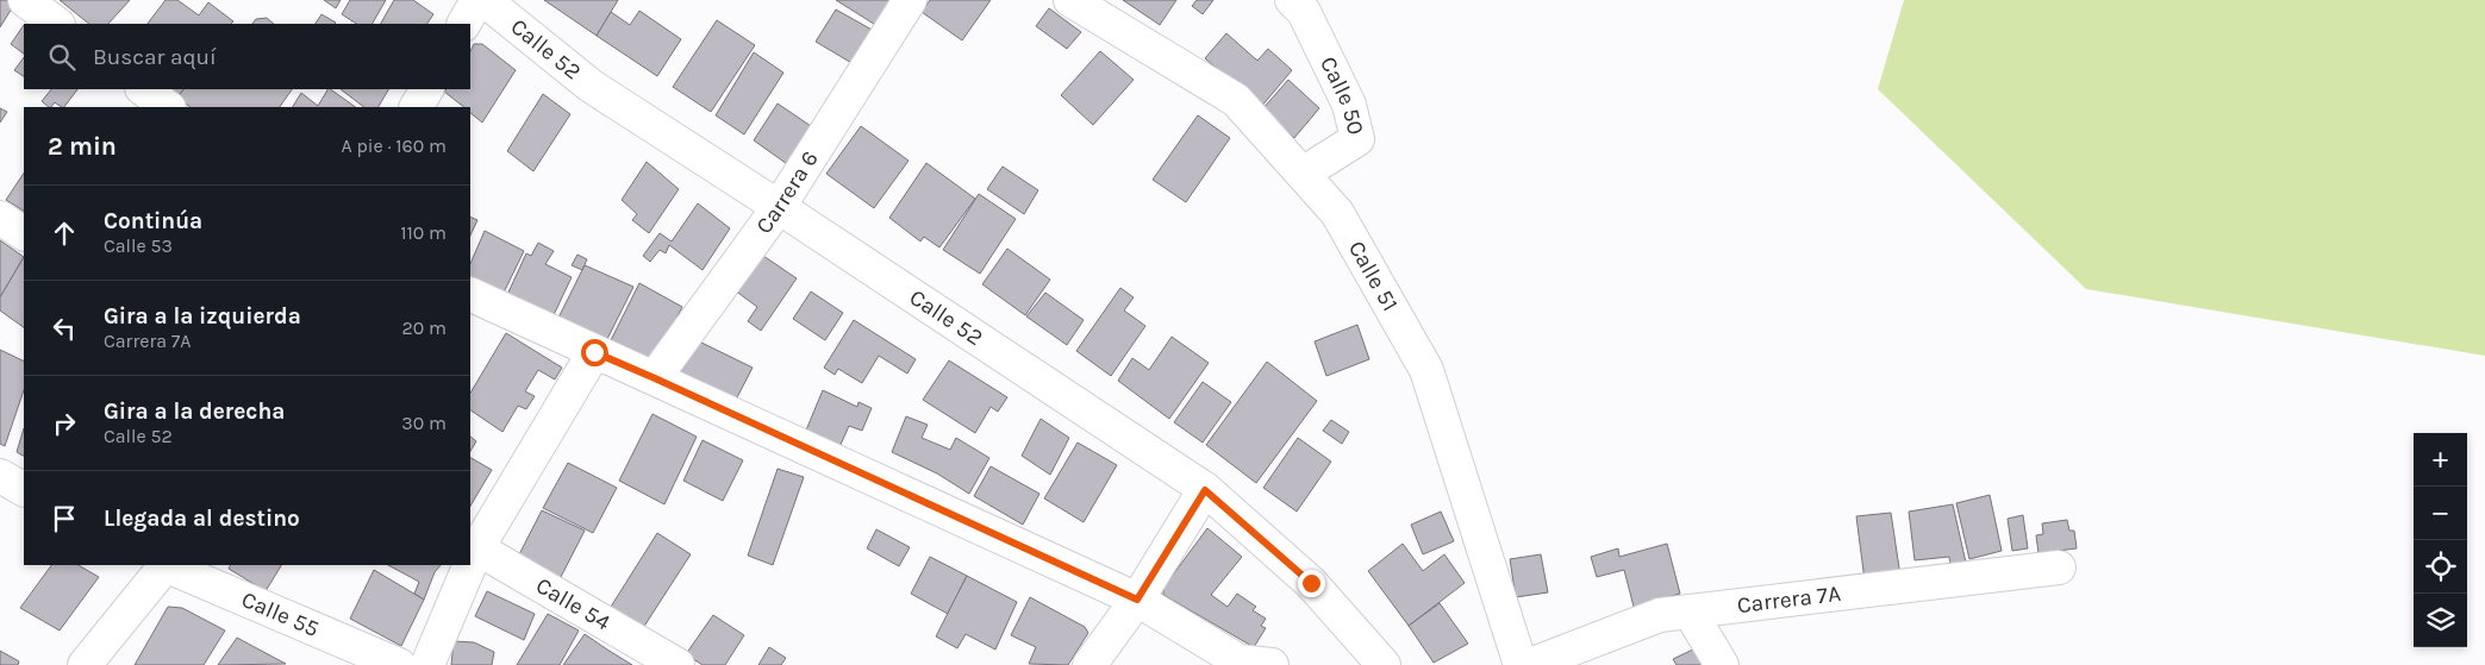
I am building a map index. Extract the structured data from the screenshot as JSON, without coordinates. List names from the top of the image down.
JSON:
{
  "streets": {
    "street": [
      "Calle 52",
      "Calle 50",
      "Carrera 6",
      "Calle 51",
      "Carrera 7A",
      "Calle 54",
      "Calle 55"
    ]
  },
  "crossings": [
    ["Calle 52", "Carrera 6"],
    ["Calle 50", "Calle 51"]
  ],
  "page": {
    "search": "Buscar aquí",
    "heading": ["2 min", "A pie · 160 m"],
    "list": [
      ["Continúa", "Calle 53", "110 m"],
      ["Gira a la izquierda", "Carrera 7A", "20 m"],
      ["Gira a la derecha", "Calle 52", "30 m"],
      "Llegada al destino"
    ],
    "map_buttons": ["+", "−"]
  }
}
